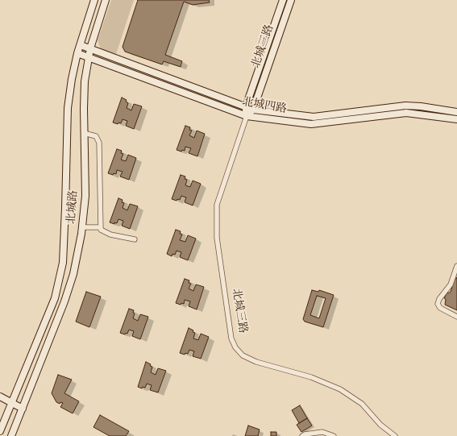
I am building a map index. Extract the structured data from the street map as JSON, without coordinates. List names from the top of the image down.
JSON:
{
  "streets": {
    "main road": ["北城三路", "北城四路", "北城路"]
  },
  "crossings": [
    ["北城三路", "北城四路"],
    ["北城四路", "北城路"]
  ]
}
